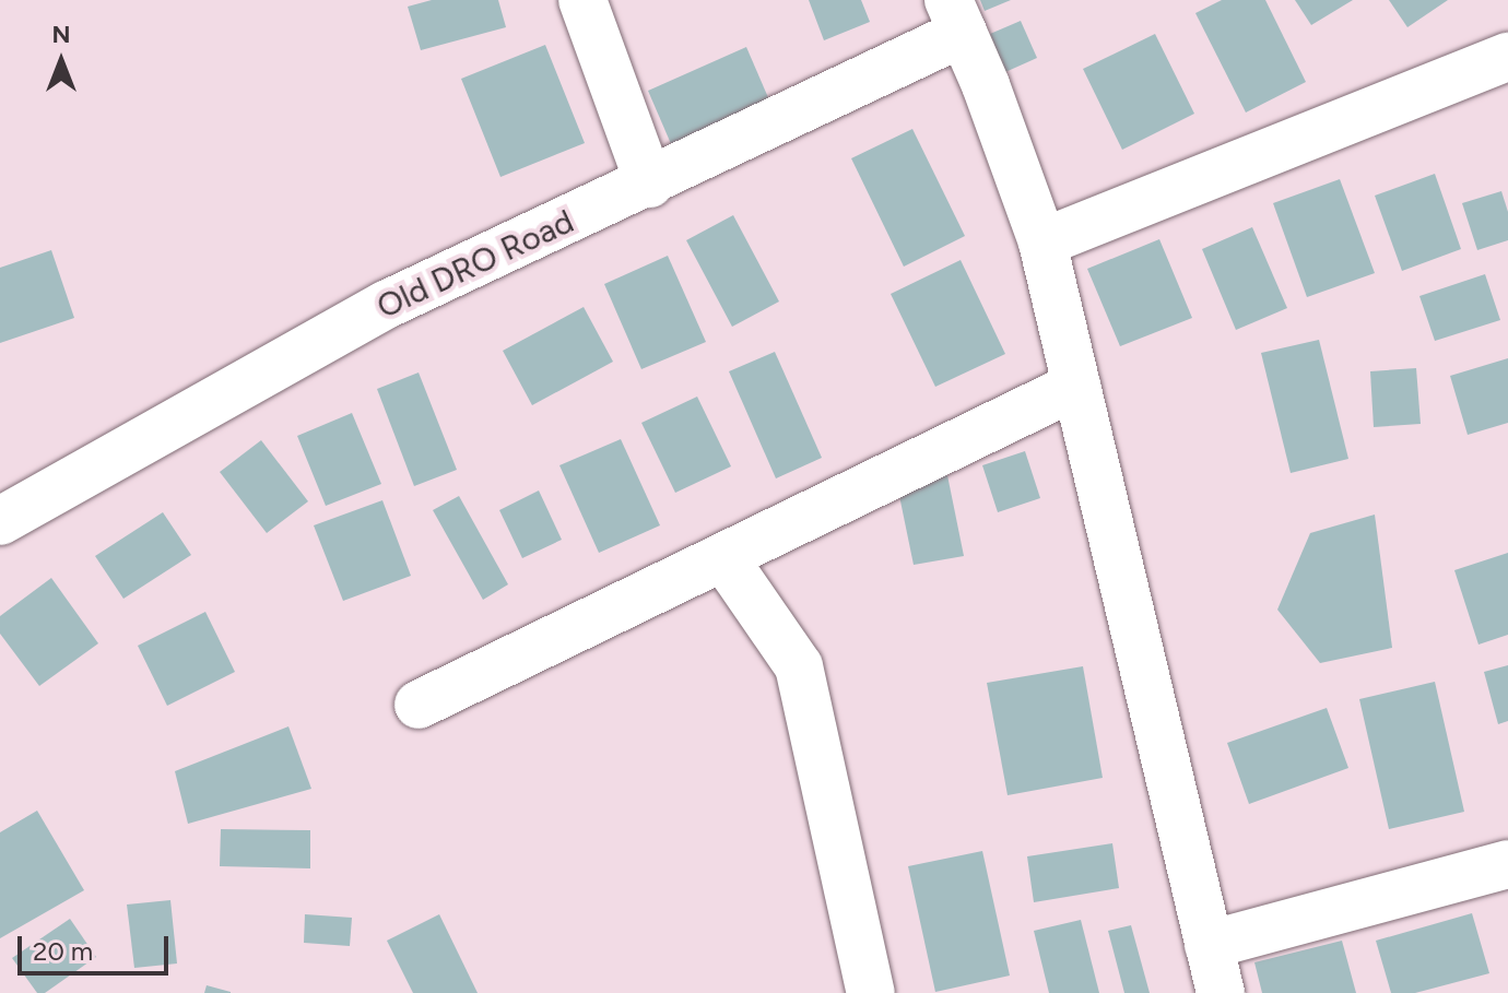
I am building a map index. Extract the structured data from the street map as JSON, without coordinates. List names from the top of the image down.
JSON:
{
  "streets": {
    "street": ["Old DRO Road"]
  },
  "scale_bar": "20 m",
  "north": "top"
}
